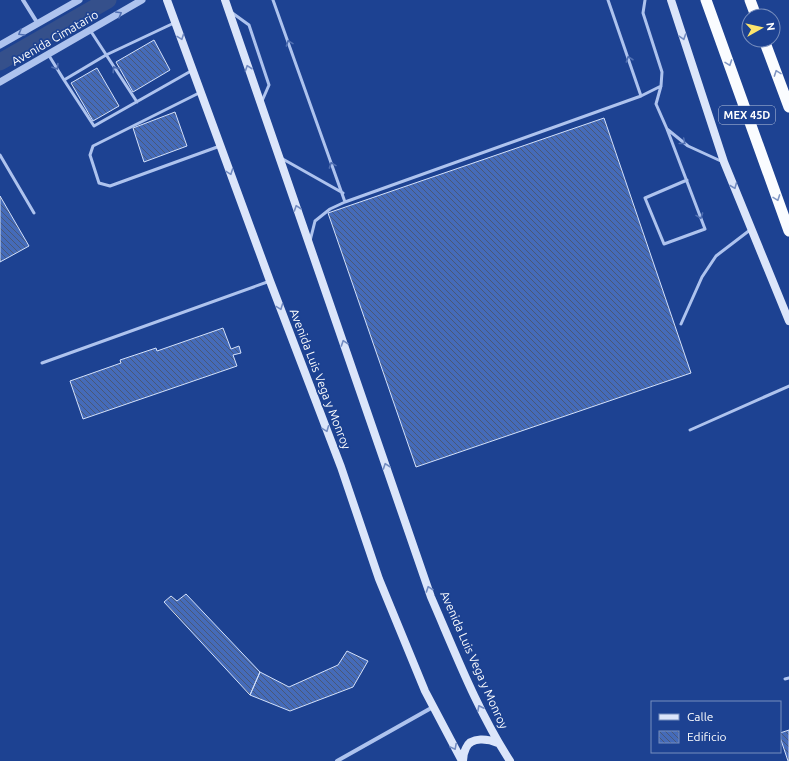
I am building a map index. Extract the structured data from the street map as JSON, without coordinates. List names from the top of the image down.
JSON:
{
  "streets": {
    "highway": ["MEX 45D"],
    "main road": ["Avenida Luis Vega y Monroy"],
    "street": ["Avenida Cimatario"]
  },
  "legend": ["Calle", "Edificio"],
  "north": "right"
}
